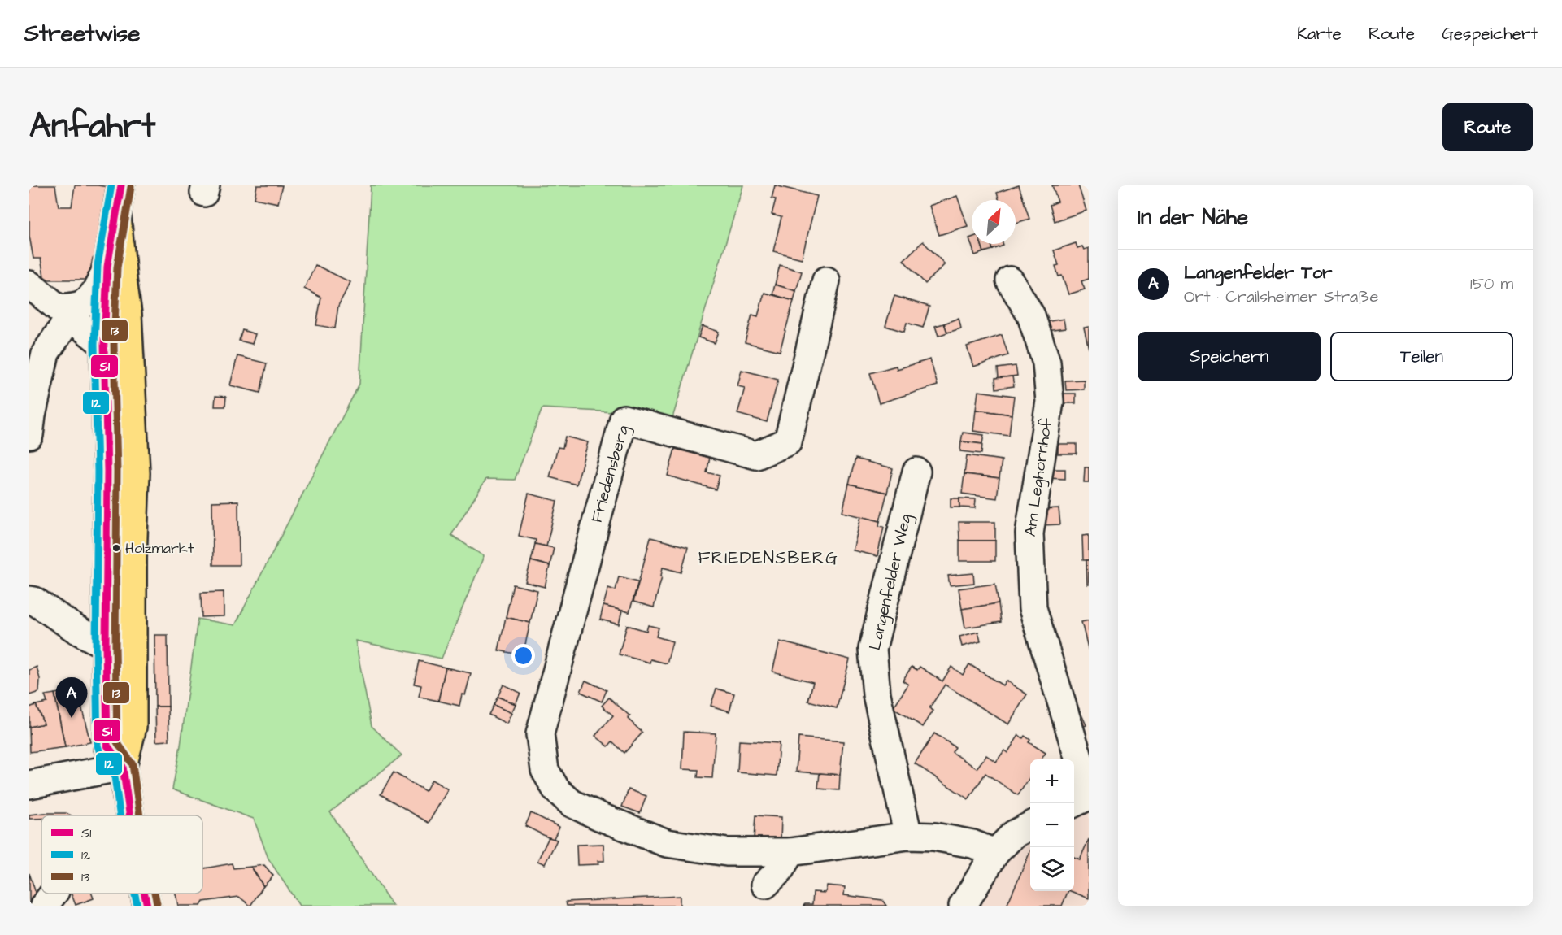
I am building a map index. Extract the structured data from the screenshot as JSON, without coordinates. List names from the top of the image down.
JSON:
{
  "streets": {
    "street": ["Friedensberg", "Am Leghornhof", "Langenfelder Weg"]
  },
  "districts": ["FRIEDENSBERG"],
  "places": ["Holzmarkt"],
  "lines": ["transit line S1", "transit line 12", "transit line 13"],
  "legend": ["S1", "12", "13"],
  "north": "top right",
  "page": {
    "header": "Streetwise",
    "nav": ["Karte", "Route", "Gespeichert"],
    "title": "Anfahrt",
    "buttons": [
      "Route",
      ["Speichern", "Teilen"]
    ],
    "heading": "In der Nähe",
    "list": [
      {
        "mark": "A",
        "name": "Langenfelder Tor",
        "note": "Ort · Crailsheimer Straße",
        "value": "150 m"
      }
    ],
    "pins": "A",
    "map_buttons": ["+", "−"]
  }
}
